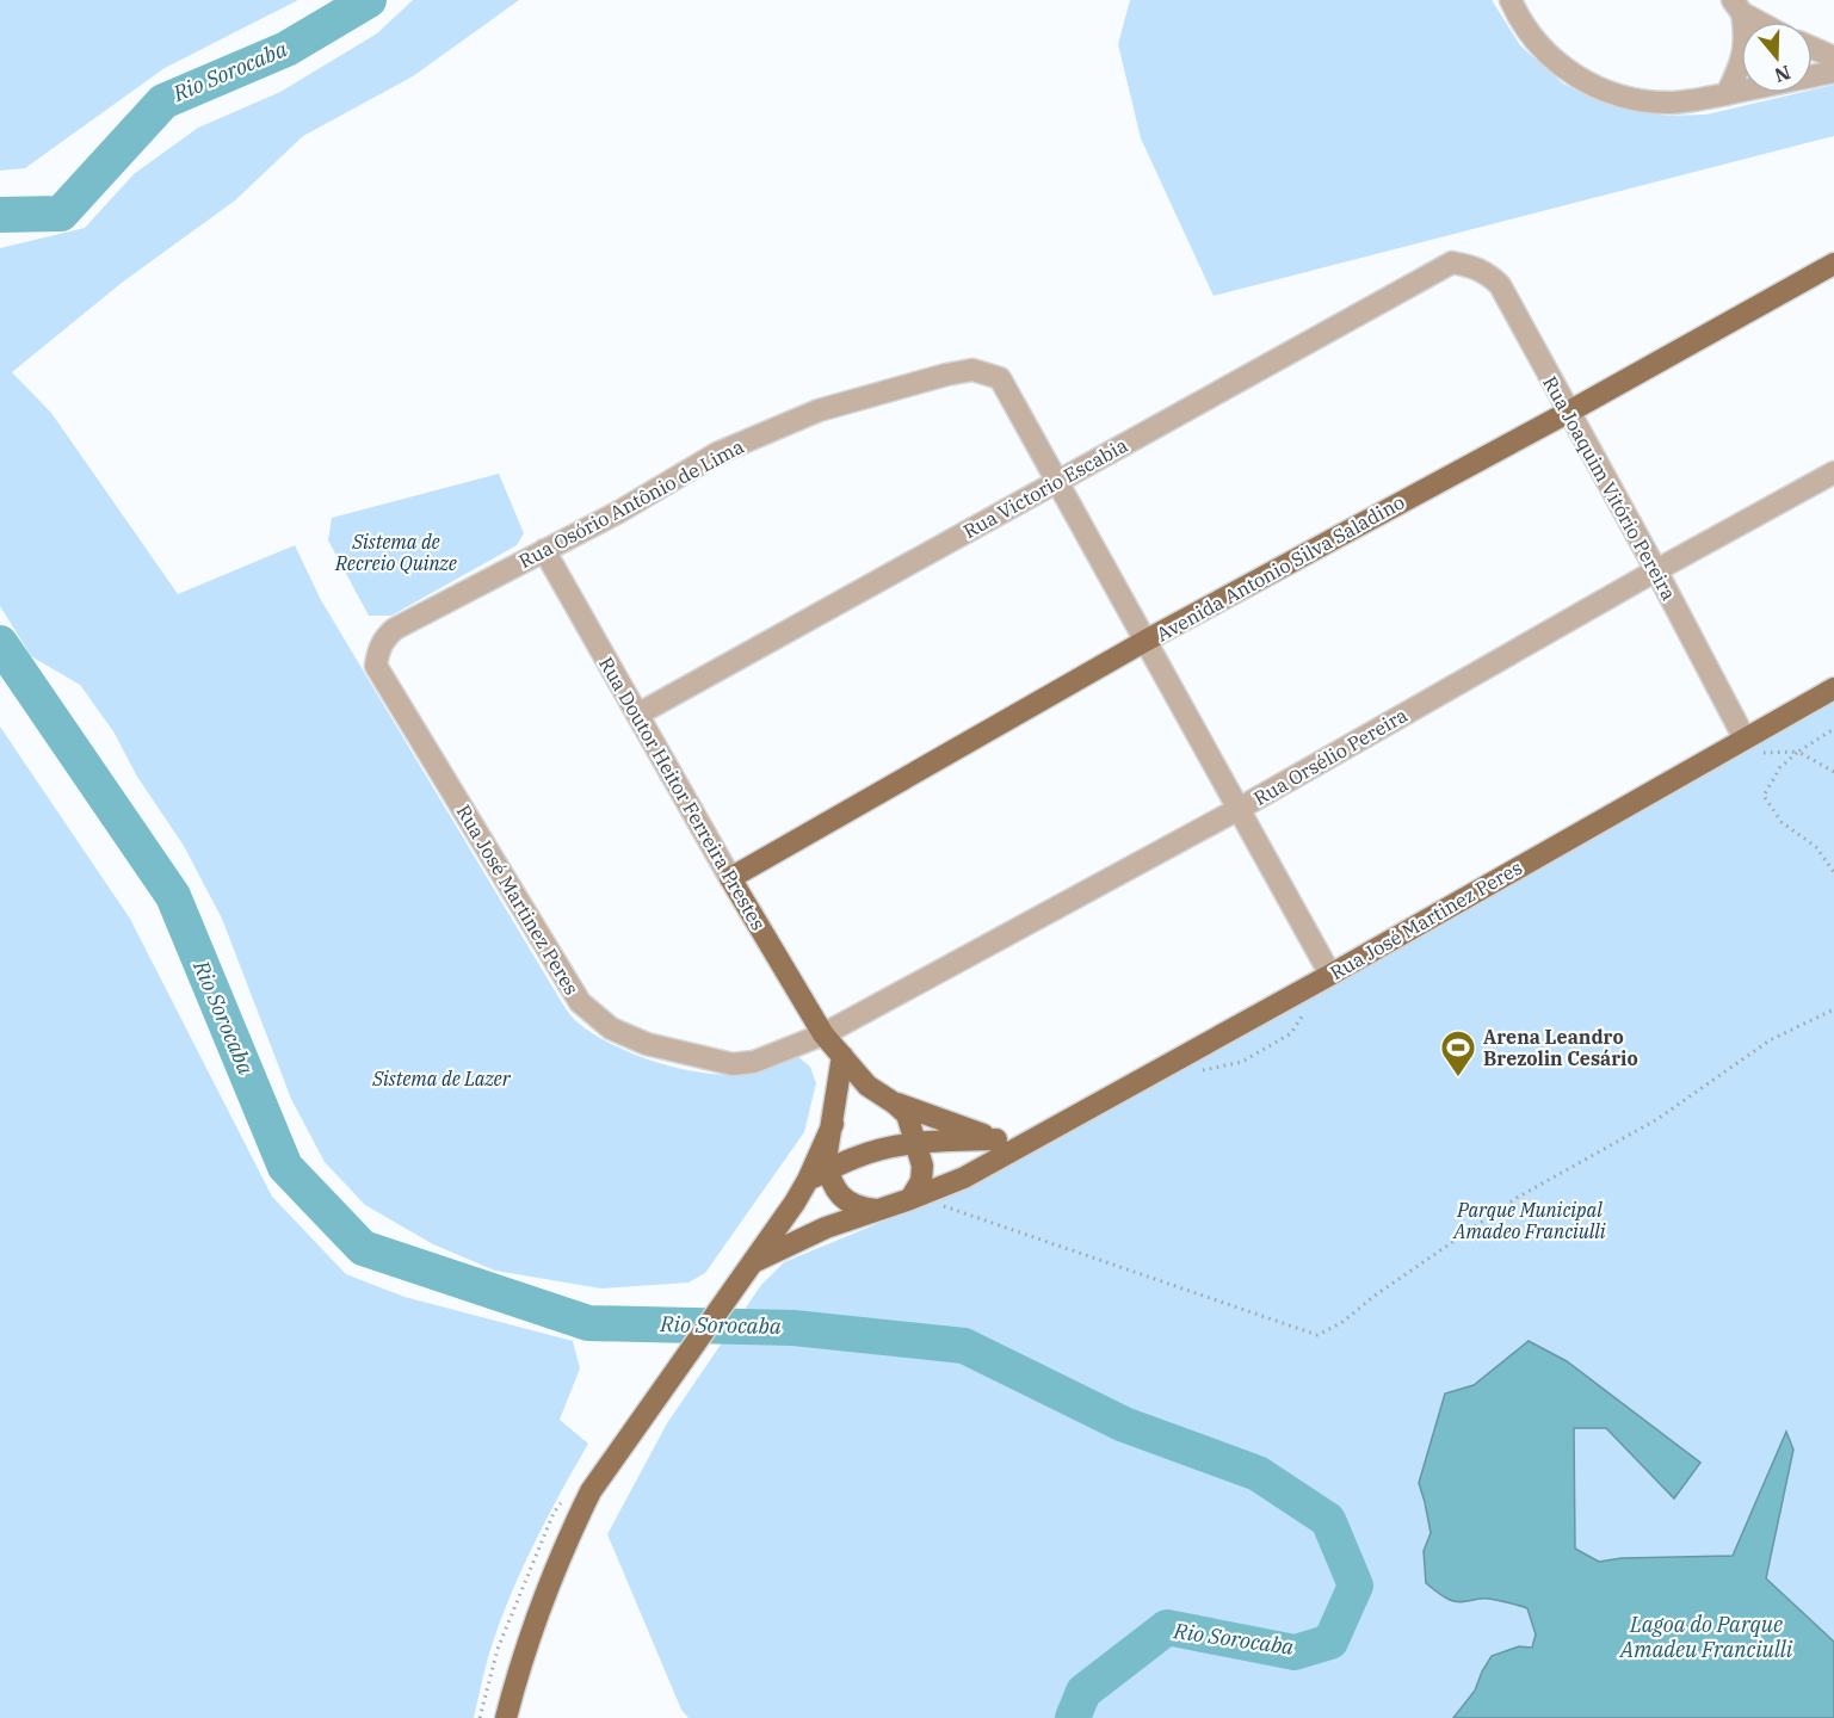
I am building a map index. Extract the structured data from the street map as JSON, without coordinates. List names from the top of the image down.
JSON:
{
  "streets": {
    "main road": ["Avenida Antonio Silva Saladino", "Rua Doutor Heitor Ferreira Prestes", "Rua José Martinez Peres"],
    "street": [
      "Rua Victorio Escabia",
      "Rua Joaquim Vitório Pereira",
      "Rua Osório Antônio de Lima",
      "Rua Orsélio Pereira"
    ]
  },
  "crossings": [
    ["Rua Victorio Escabia", "Rua Joaquim Vitório Pereira"],
    ["Rua Victorio Escabia", "Rua Osório Antônio de Lima"],
    ["Rua Victorio Escabia", "Rua Doutor Heitor Ferreira Prestes"],
    ["Rua Joaquim Vitório Pereira", "Avenida Antonio Silva Saladino"],
    ["Rua Joaquim Vitório Pereira", "Rua Orsélio Pereira"],
    ["Rua Joaquim Vitório Pereira", "Rua José Martinez Peres"],
    ["Rua Osório Antônio de Lima", "Rua Doutor Heitor Ferreira Prestes"],
    ["Rua Osório Antônio de Lima", "Rua José Martinez Peres"],
    ["Avenida Antonio Silva Saladino", "Rua Doutor Heitor Ferreira Prestes"],
    ["Rua Orsélio Pereira", "Rua Doutor Heitor Ferreira Prestes"],
    ["Rua Orsélio Pereira", "Rua José Martinez Peres"],
    ["Rua Doutor Heitor Ferreira Prestes", "Rua José Martinez Peres"]
  ],
  "water": ["Rio Sorocaba", "Lagoa do Parque Amadeu Franciulli"],
  "parks": ["Sistema de Recreio Quinze", "Sistema de Lazer", "Parque Municipal Amadeo Franciulli"],
  "places": {
    "sports": ["Arena Leandro Brezolin Cesário"]
  },
  "north": "bottom"
}
